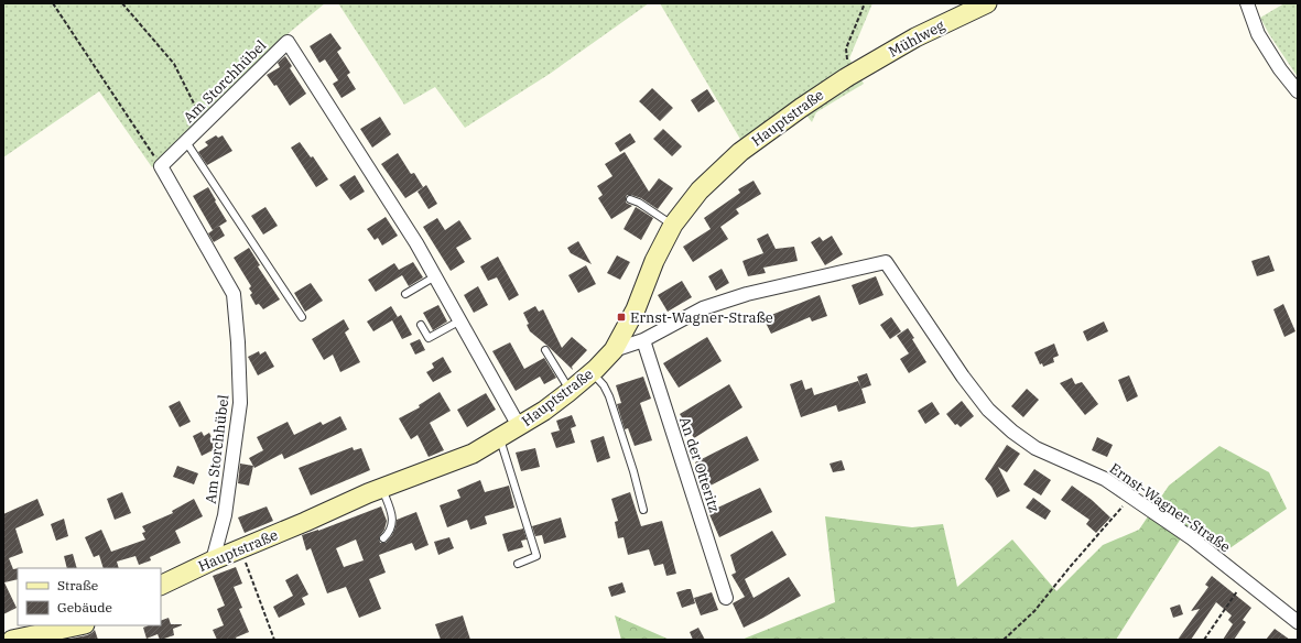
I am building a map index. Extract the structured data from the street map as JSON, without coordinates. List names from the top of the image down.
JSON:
{
  "streets": {
    "street": [
      "Mühlweg",
      "Am Storchhübel",
      "Hauptstraße",
      "An der Otteritz",
      "Ernst-Wagner-Straße"
    ]
  },
  "crossings": [
    ["Mühlweg", "Hauptstraße"],
    ["Am Storchhübel", "Hauptstraße"],
    ["Hauptstraße", "Ernst-Wagner-Straße"],
    ["An der Otteritz", "Ernst-Wagner-Straße"]
  ],
  "places": {
    "transit": ["Ernst-Wagner-Straße"]
  },
  "legend": ["Straße", "Gebäude"]
}
